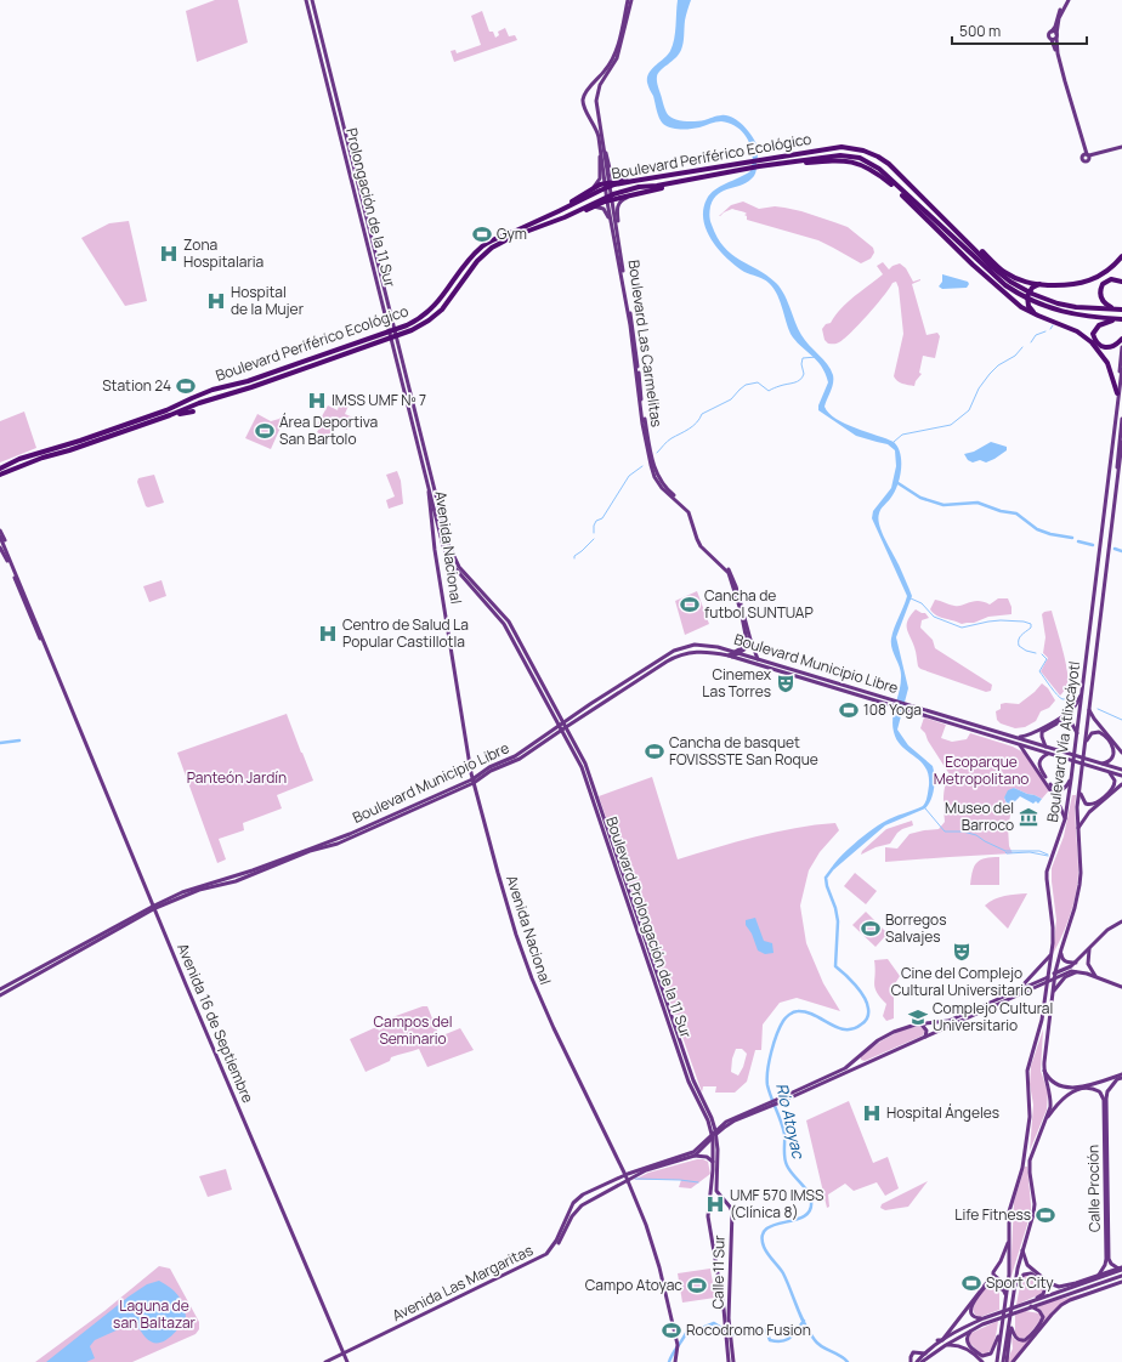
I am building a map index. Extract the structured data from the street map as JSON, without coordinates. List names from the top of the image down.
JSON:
{
  "streets": {
    "highway": ["Boulevard Periférico Ecológico"],
    "main road": [
      "Prolongación de la 11 Sur",
      "Boulevard Las Carmelitas",
      "Avenida Nacional",
      "Boulevard Municipio Libre",
      "Boulevard Vía Atlixcáyotl",
      "Boulevard Prolongación de la 11 Sur",
      "Avenida 16 de Septiembre",
      "Calle Proción",
      "Calle 11 Sur",
      "Avenida Las Margaritas"
    ]
  },
  "crossings": [
    ["Prolongación de la 11 Sur", "Avenida Nacional"],
    ["Prolongación de la 11 Sur", "Boulevard Municipio Libre"],
    ["Prolongación de la 11 Sur", "Boulevard Prolongación de la 11 Sur"],
    ["Boulevard Las Carmelitas", "Boulevard Municipio Libre"],
    ["Avenida Nacional", "Boulevard Municipio Libre"],
    ["Avenida Nacional", "Avenida Las Margaritas"],
    ["Boulevard Municipio Libre", "Boulevard Prolongación de la 11 Sur"],
    ["Boulevard Municipio Libre", "Avenida 16 de Septiembre"],
    ["Boulevard Prolongación de la 11 Sur", "Calle 11 Sur"],
    ["Boulevard Prolongación de la 11 Sur", "Avenida Las Margaritas"],
    ["Avenida 16 de Septiembre", "Avenida Las Margaritas"],
    ["Calle 11 Sur", "Avenida Las Margaritas"]
  ],
  "water": ["Río Atoyac"],
  "parks": [
    "Ecoparque Metropolitano",
    "Panteón Jardín",
    "Campos del Seminario",
    "Laguna de san Baltazar"
  ],
  "places": {
    "sports": [
      "Gym",
      "Station 24",
      "Área Deportiva San Bartolo",
      "Cancha de futbol SUNTUAP",
      "108 Yoga",
      "Cancha de basquet FOVISSSTE San Roque",
      "Borregos Salvajes",
      "Life Fitness",
      "Sport City",
      "Campo Atoyac",
      "Rocodromo Fusion"
    ],
    "hospital": [
      "Zona Hospitalaria",
      "Hospital de la Mujer",
      "IMSS UMF Nº 7",
      "Centro de Salud La Popular Castillotla",
      "Hospital Ángeles",
      "UMF 570 IMSS (Clínica 8)"
    ],
    "theatre": ["Cinemex Las Torres", "Cine del Complejo Cultural Universitario"],
    "museum": ["Museo del Barroco"],
    "school or university": ["Complejo Cultural Universitario"]
  },
  "scale_bar": "500 m"
}
